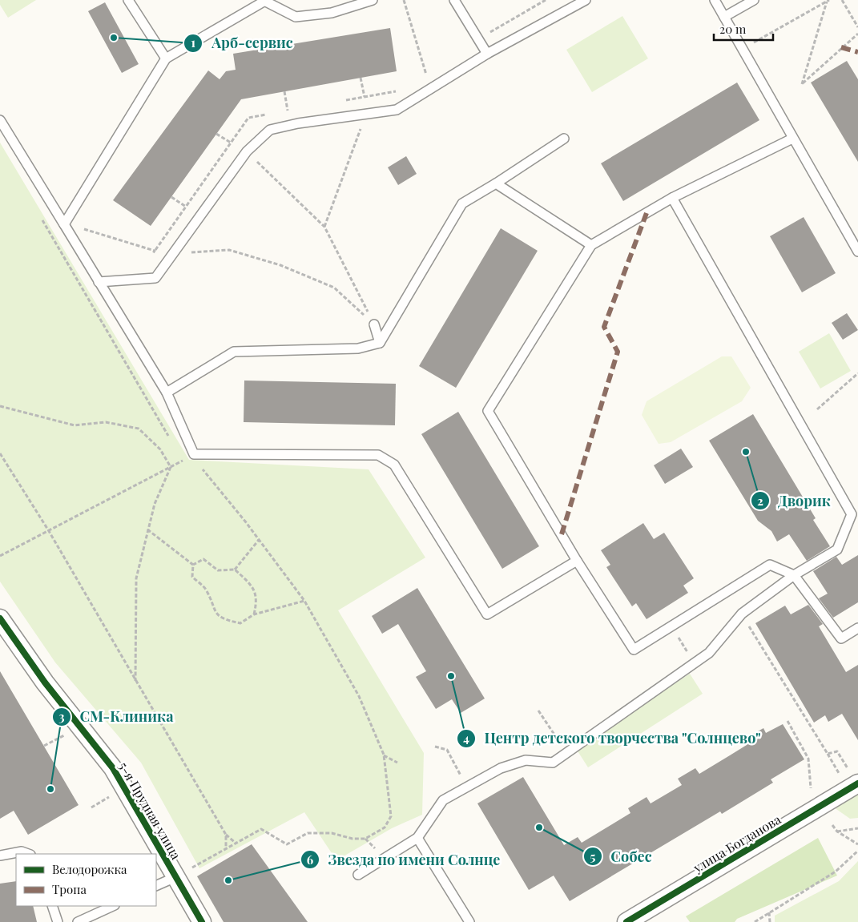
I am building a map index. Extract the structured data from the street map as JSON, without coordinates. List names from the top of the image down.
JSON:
{
  "streets": {
    "street": ["5-я Прудная улица", "улица Богданова"]
  },
  "places": [
    "Арб-сервис",
    "Дворик",
    "Центр детского творчества \"Солнцево\"",
    "СМ-Клиника",
    "Собес",
    "Звезда по имени Солнце"
  ],
  "legend": ["Велодорожка", "Тропа"],
  "scale_bar": "20 m"
}
